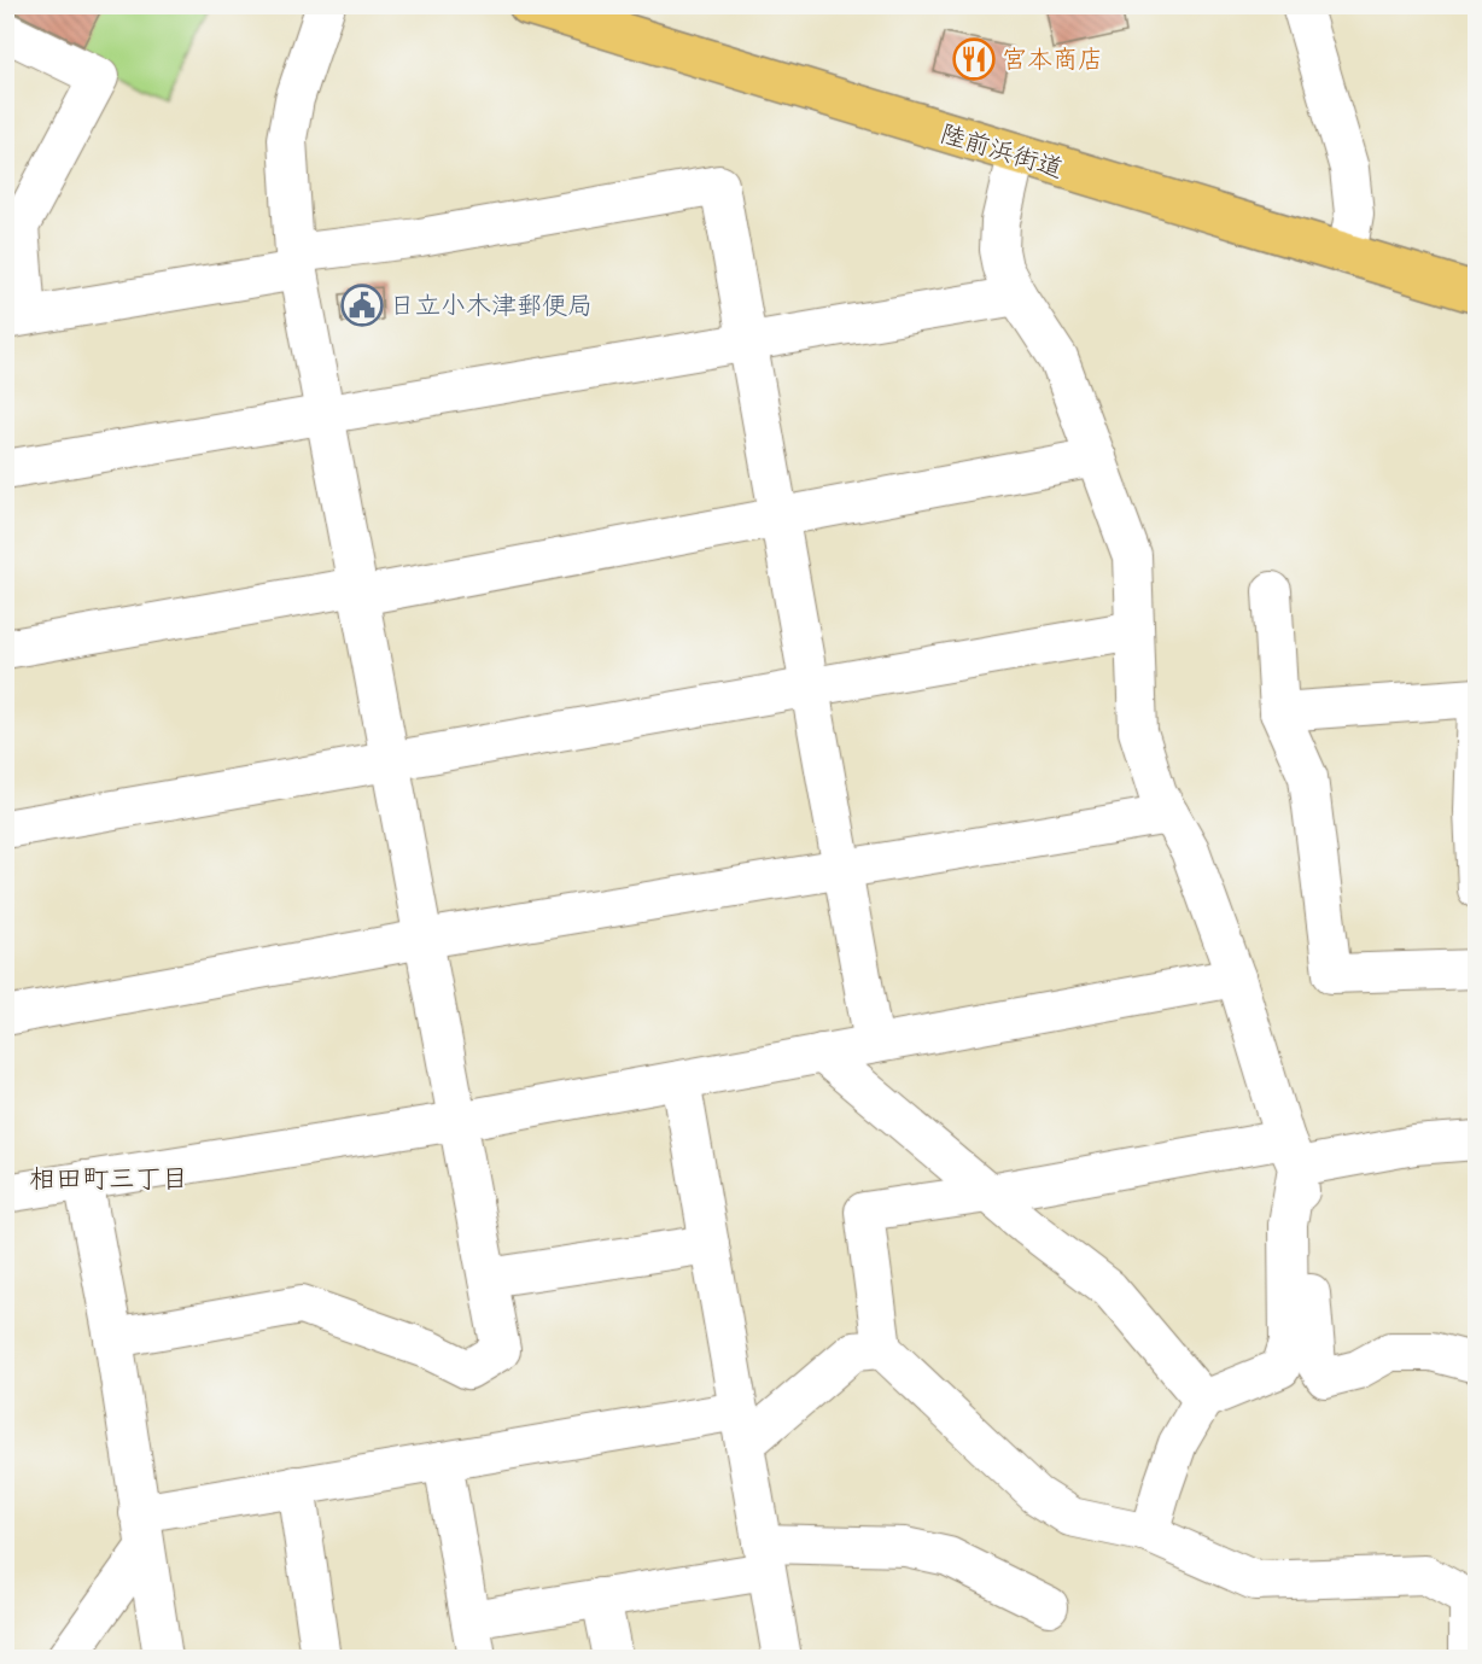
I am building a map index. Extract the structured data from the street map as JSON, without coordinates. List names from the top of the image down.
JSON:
{
  "streets": {
    "highway": ["陸前浜街道"]
  },
  "districts": ["相田町三丁目"],
  "places": {
    "restaurant": ["宮本商店"],
    "public building": ["日立小木津郵便局"]
  }
}
